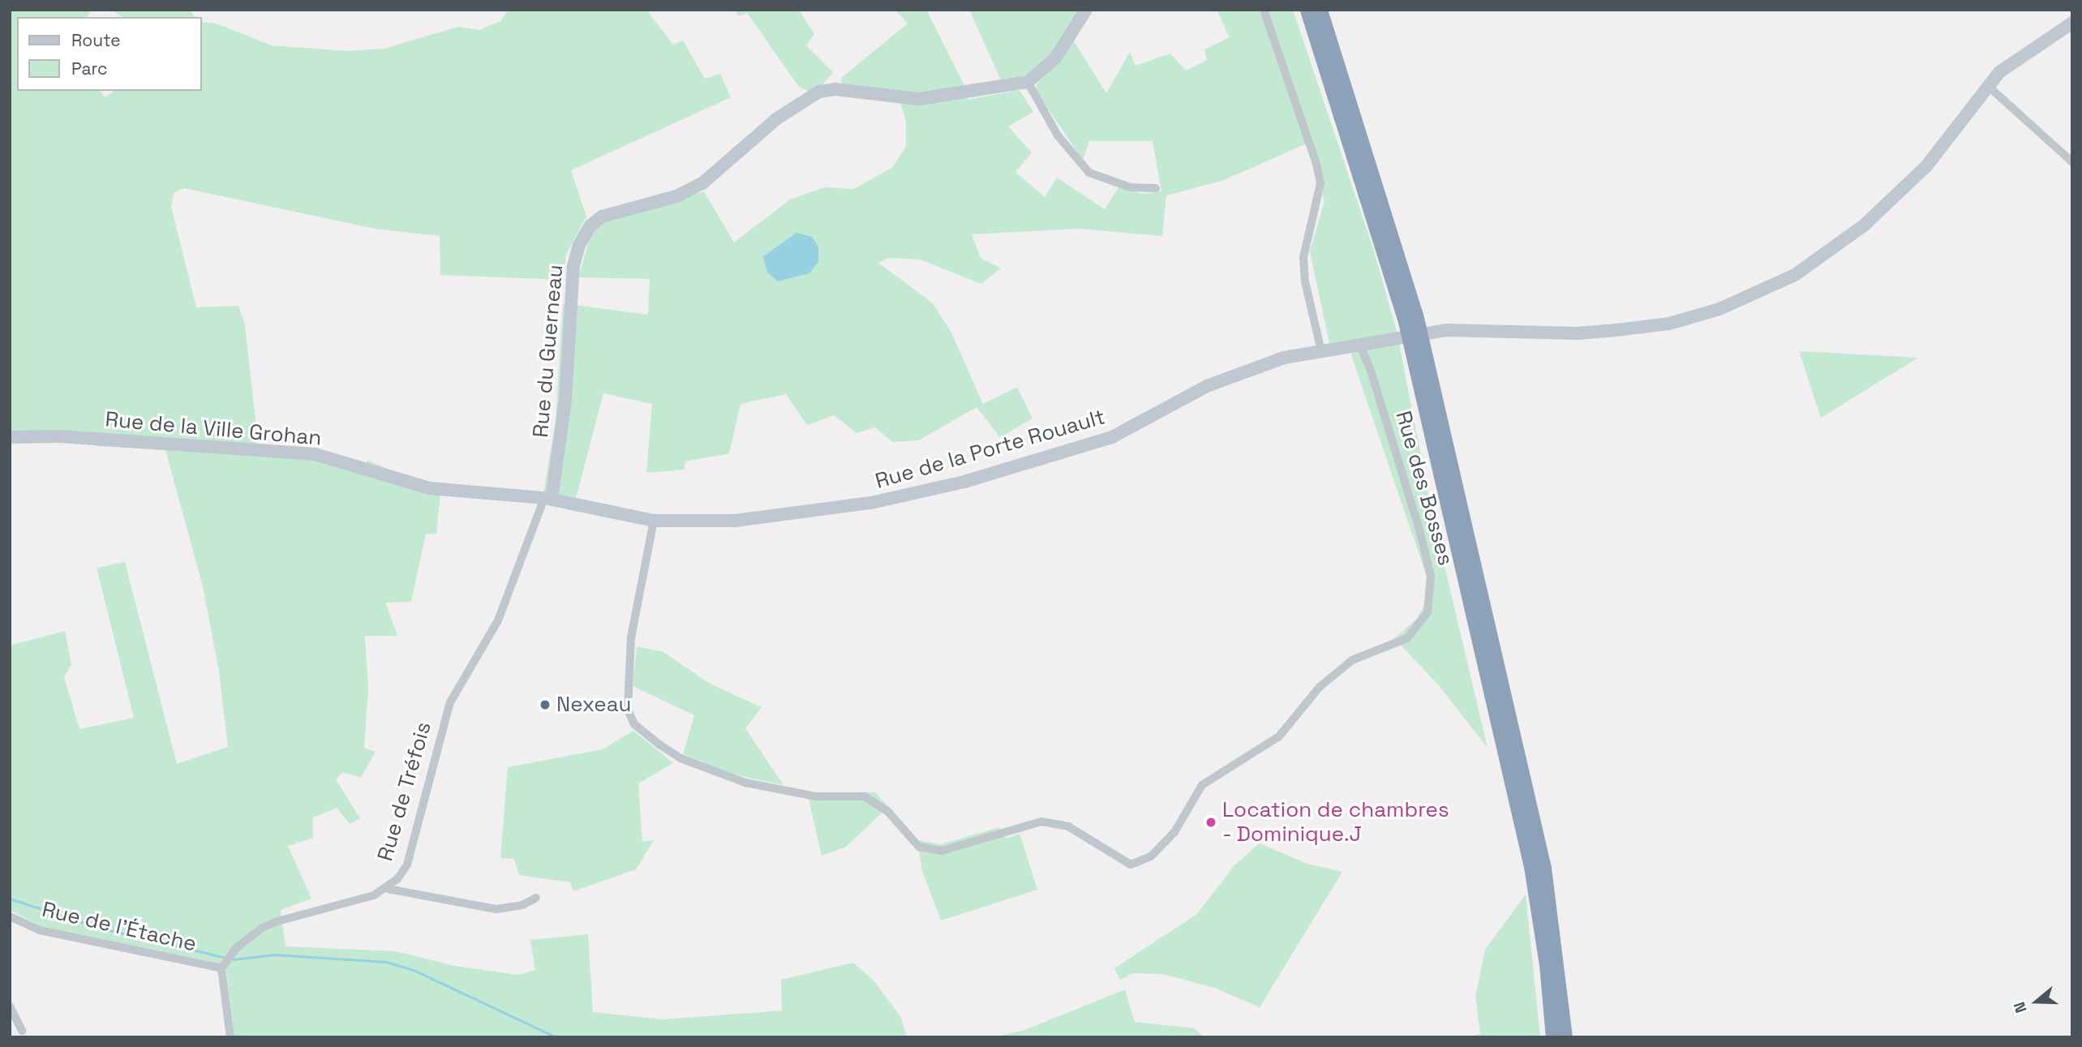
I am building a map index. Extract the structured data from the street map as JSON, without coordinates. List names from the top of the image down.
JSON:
{
  "streets": {
    "street": [
      "Rue du Guerneau",
      "Rue de la Ville Grohan",
      "Rue de la Porte Rouault",
      "Rue des Bosses",
      "Rue de Tréfois",
      "Rue de l'Étache"
    ]
  },
  "crossings": [
    ["Rue du Guerneau", "Rue de la Ville Grohan"],
    ["Rue du Guerneau", "Rue de la Porte Rouault"],
    ["Rue du Guerneau", "Rue de Tréfois"],
    ["Rue de la Ville Grohan", "Rue de la Porte Rouault"],
    ["Rue de la Ville Grohan", "Rue de Tréfois"],
    ["Rue de la Porte Rouault", "Rue des Bosses"],
    ["Rue de la Porte Rouault", "Rue de Tréfois"],
    ["Rue de Tréfois", "Rue de l'Étache"]
  ],
  "places": ["Nexeau", "Location de chambres - Dominique.J"],
  "legend": ["Route", "Parc"],
  "north": "left"
}
